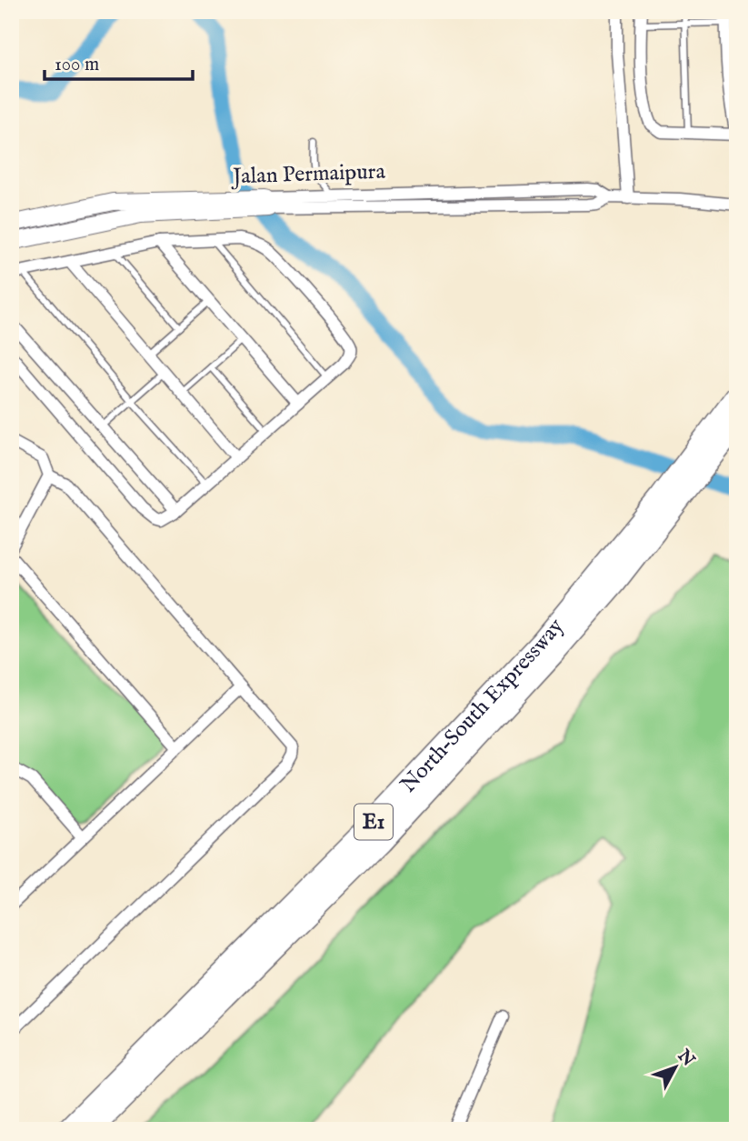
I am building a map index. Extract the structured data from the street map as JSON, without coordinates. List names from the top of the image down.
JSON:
{
  "streets": {
    "highway": ["North–South Expressway", "E1"],
    "main road": ["Jalan Permaipura"]
  },
  "scale_bar": "100 m",
  "north": "top right"
}
